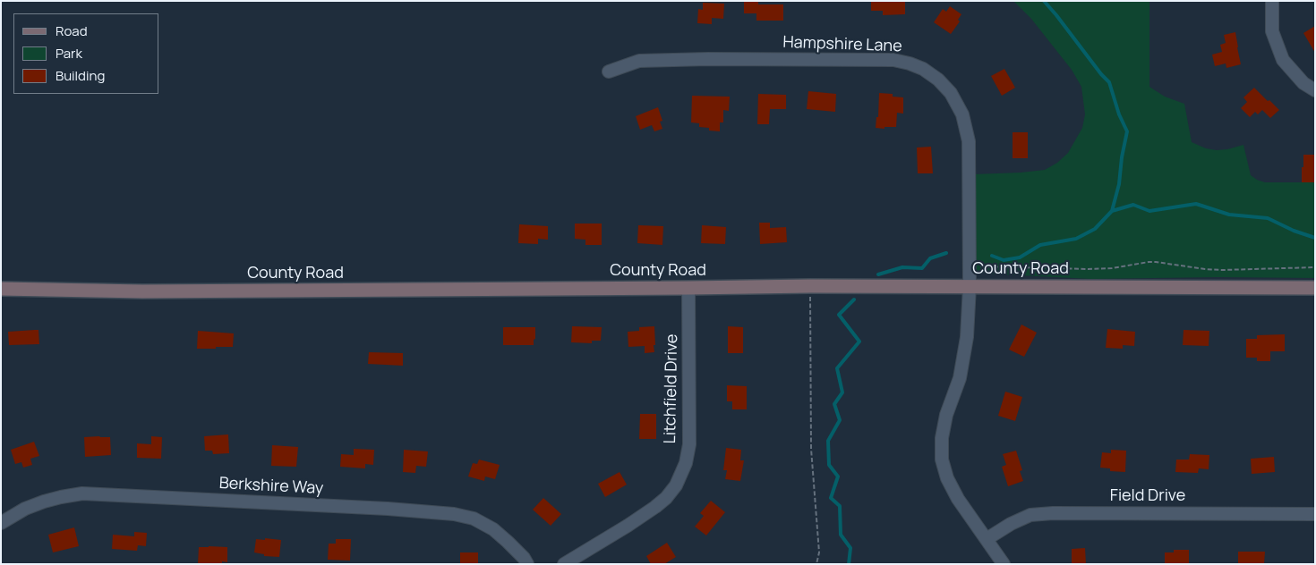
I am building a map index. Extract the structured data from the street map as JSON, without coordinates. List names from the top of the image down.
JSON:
{
  "streets": {
    "street": [
      "Hampshire Lane",
      "County Road",
      "Litchfield Drive",
      "Berkshire Way",
      "Field Drive"
    ]
  },
  "crossings": [
    ["Hampshire Lane", "County Road"],
    ["Hampshire Lane", "Field Drive"],
    ["County Road", "Litchfield Drive"]
  ],
  "legend": ["Road", "Park", "Building"]
}
